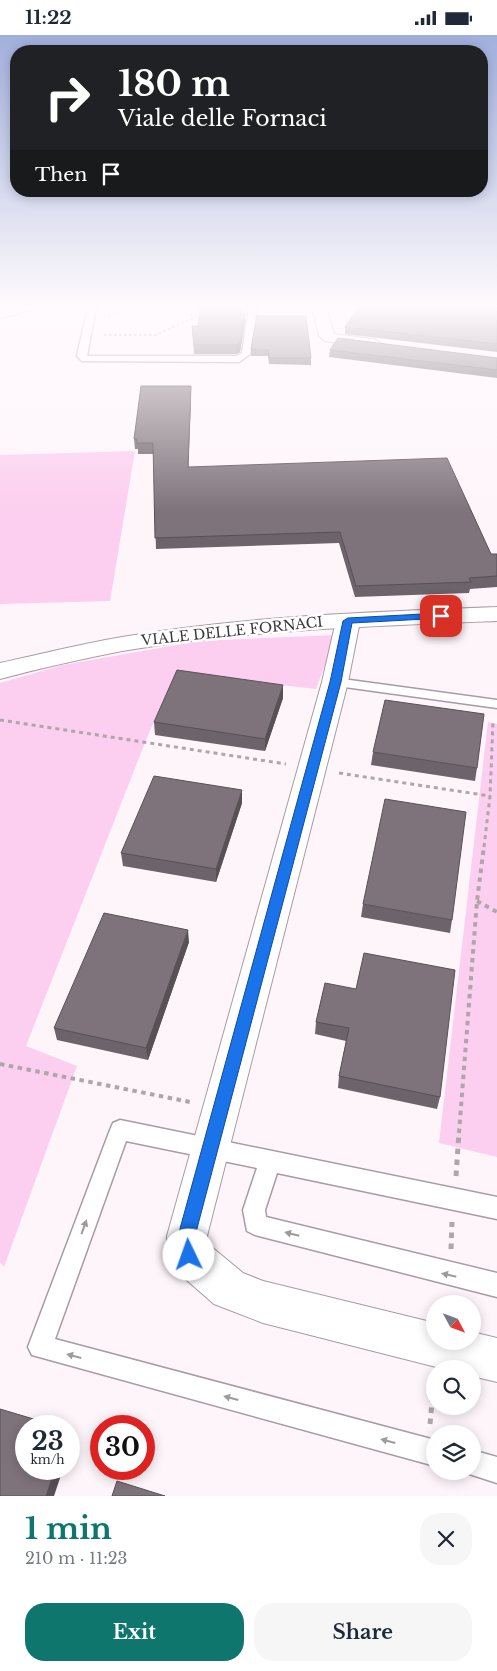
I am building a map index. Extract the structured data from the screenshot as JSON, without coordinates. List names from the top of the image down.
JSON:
{
  "streets": {
    "street": ["VIALE DELLE FORNACI"]
  },
  "north": "bottom right",
  "page": {
    "status": "11:22",
    "turn": ["180 m", "Viale delle Fornaci"],
    "then": "Then",
    "speed": "23 km/h",
    "limit": "30",
    "heading": ["1 min", "210 m · 11:23"],
    "buttons": ["Exit", "Share"]
  }
}
